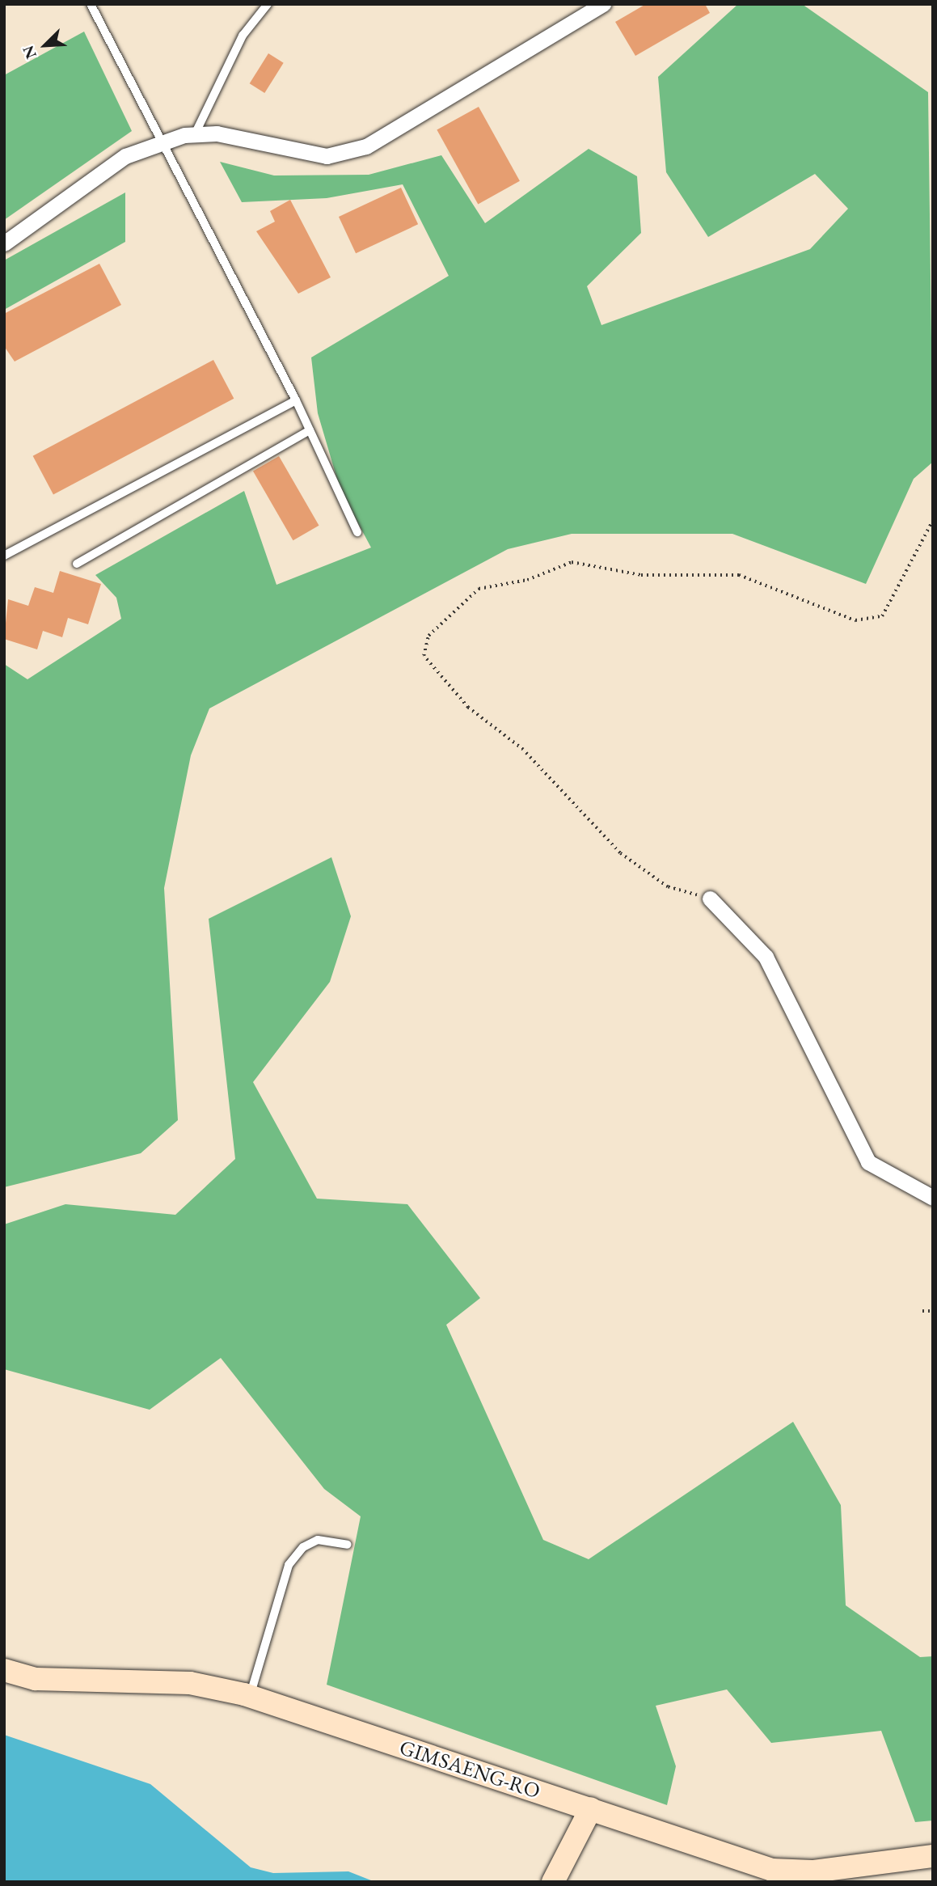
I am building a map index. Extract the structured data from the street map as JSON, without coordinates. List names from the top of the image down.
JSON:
{
  "streets": {
    "street": ["GIMSAENG-RO"]
  },
  "north": "bottom left"
}
